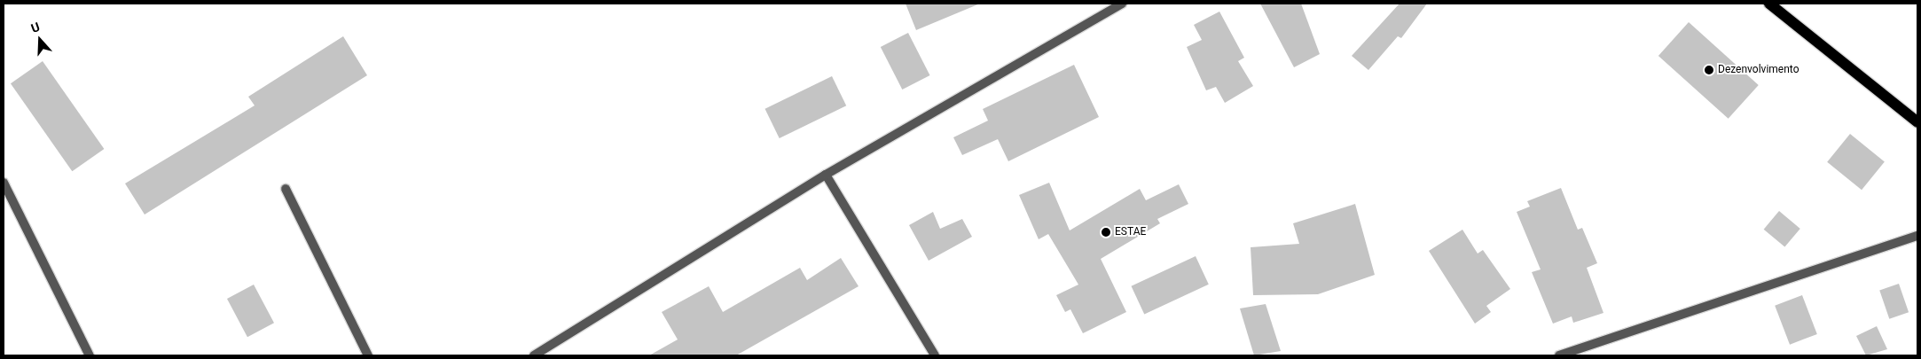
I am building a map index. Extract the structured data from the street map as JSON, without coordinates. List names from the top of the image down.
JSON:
{
  "places": ["Dezenvolvimento", "ESTAE"],
  "north": "top"
}
